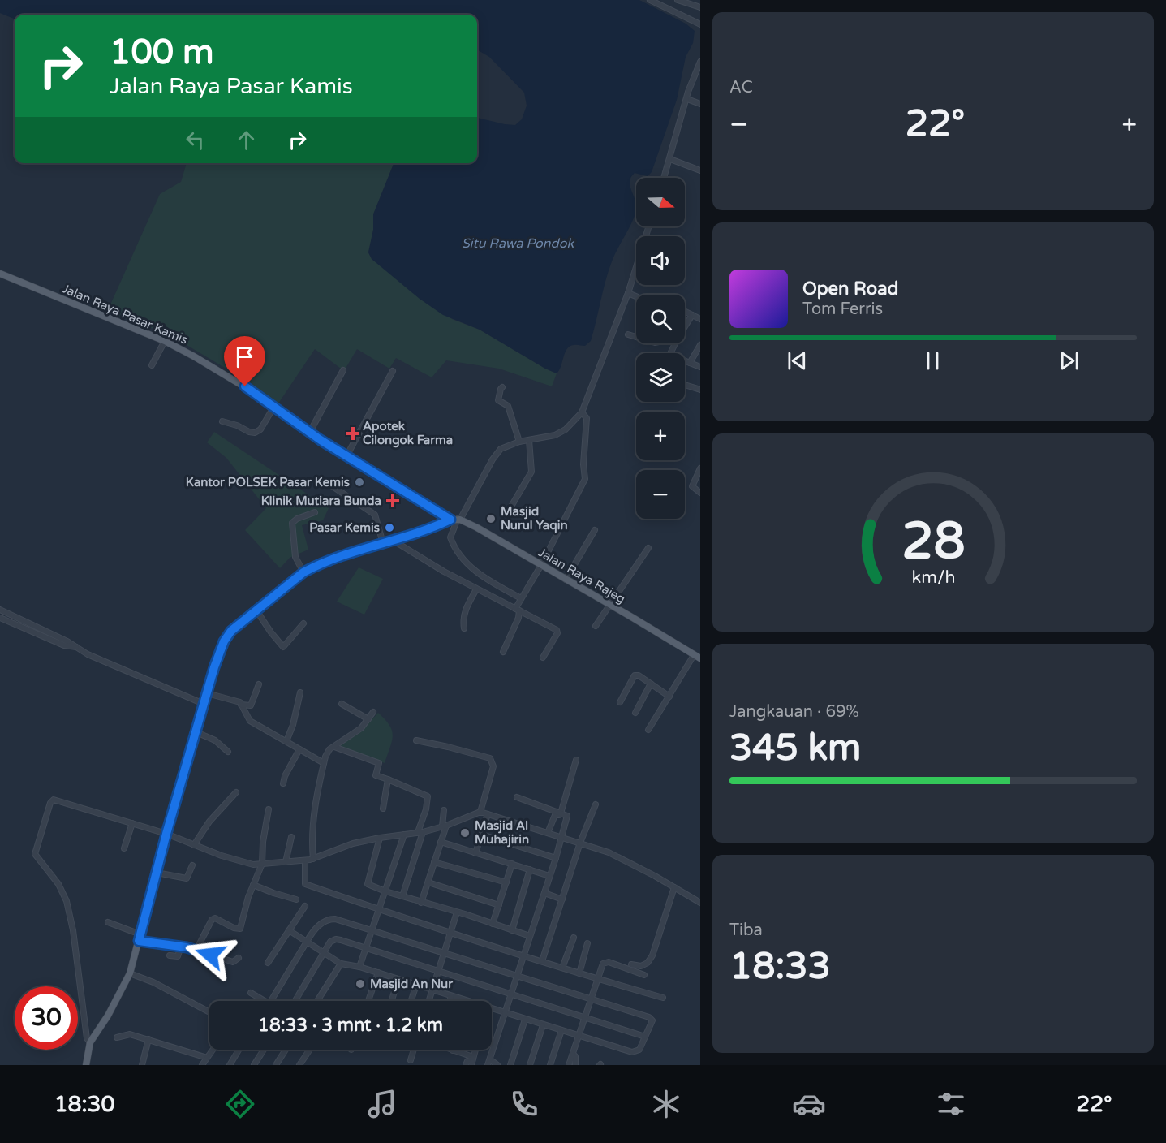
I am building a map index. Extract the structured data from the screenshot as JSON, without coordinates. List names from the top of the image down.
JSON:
{
  "streets": {
    "main road": ["Jalan Raya Pasar Kamis", "Jalan Raya Rajeg"]
  },
  "crossings": [
    ["Jalan Raya Pasar Kamis", "Jalan Raya Rajeg"]
  ],
  "water": ["Situ Rawa Pondok"],
  "places": {
    "health": ["Apotek Cilongok Farma", "Klinik Mutiara Bunda"],
    "other": [
      "Kantor POLSEK Pasar Kemis",
      "Masjid Nurul Yaqin",
      "Pasar Kemis",
      "Masjid Al Muhajirin",
      "Masjid An Nur"
    ]
  },
  "north": "right",
  "page": {
    "tile": [
      "AC",
      ["Jangkauan · 69%", "345 km"],
      ["Tiba", "18:33"]
    ],
    "turn": ["100 m", "Jalan Raya Pasar Kamis"],
    "heat": ["−", "22°", "+"],
    "map_buttons": ["+", "−"],
    "song": ["Open Road", "Tom Ferris"],
    "limit": "30",
    "trip": "18:33 · 3 mnt · 1.2 km",
    "tabs": ["18:30", "22°"],
    "gauge": ["28", "km/h"]
  }
}
